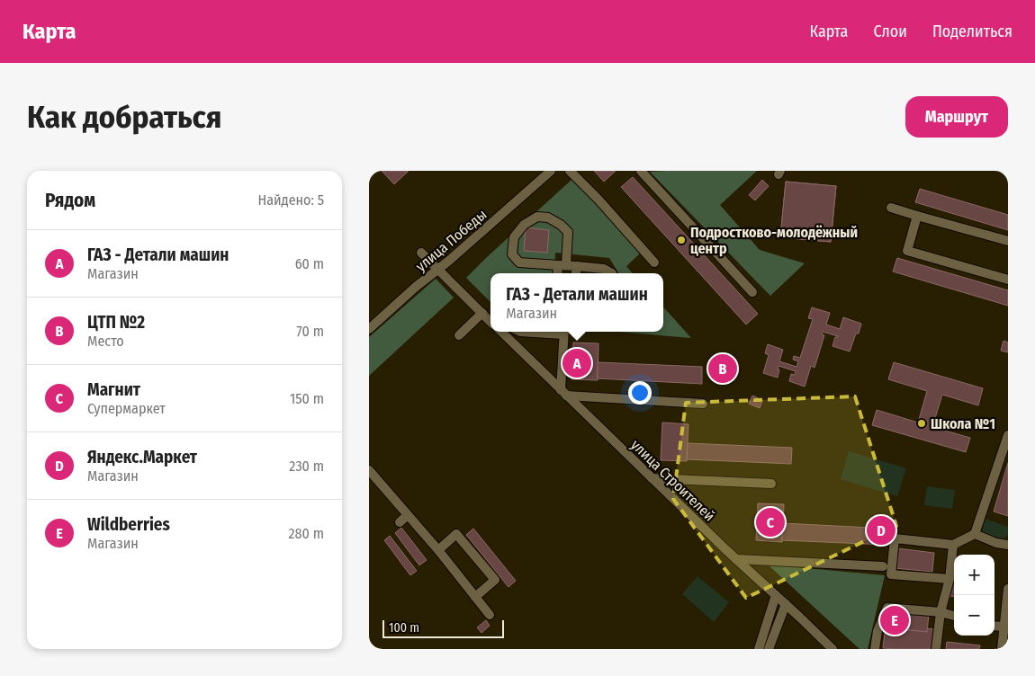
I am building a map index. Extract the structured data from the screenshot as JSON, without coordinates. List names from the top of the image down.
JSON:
{
  "streets": {
    "street": ["улица Победы", "улица Строителей"]
  },
  "places": ["Подростково-молодёжный центр", "Школа №1"],
  "scale_bar": "100 m",
  "page": {
    "header": "Карта",
    "nav": ["Карта", "Слои", "Поделиться"],
    "buttons": "Маршрут",
    "title": "Как добраться",
    "heading": ["Рядом", "Найдено: 5"],
    "list": [
      {
        "mark": "A",
        "name": "ГАЗ - Детали машин",
        "note": "Магазин",
        "value": "60 m"
      },
      {
        "mark": "B",
        "name": "ЦТП №2",
        "note": "Место",
        "value": "70 m"
      },
      {
        "mark": "C",
        "name": "Магнит",
        "note": "Супермаркет",
        "value": "150 m"
      },
      {
        "mark": "D",
        "name": "Яндекс.Маркет",
        "note": "Магазин",
        "value": "230 m"
      },
      {
        "mark": "E",
        "name": "Wildberries",
        "note": "Магазин",
        "value": "280 m"
      }
    ],
    "popup": ["ГАЗ - Детали машин", "Магазин"],
    "pins": [
      "A",
      "B",
      "C",
      "D",
      "E"
    ],
    "map_buttons": ["+", "−"],
    "scale": "100 m"
  }
}
